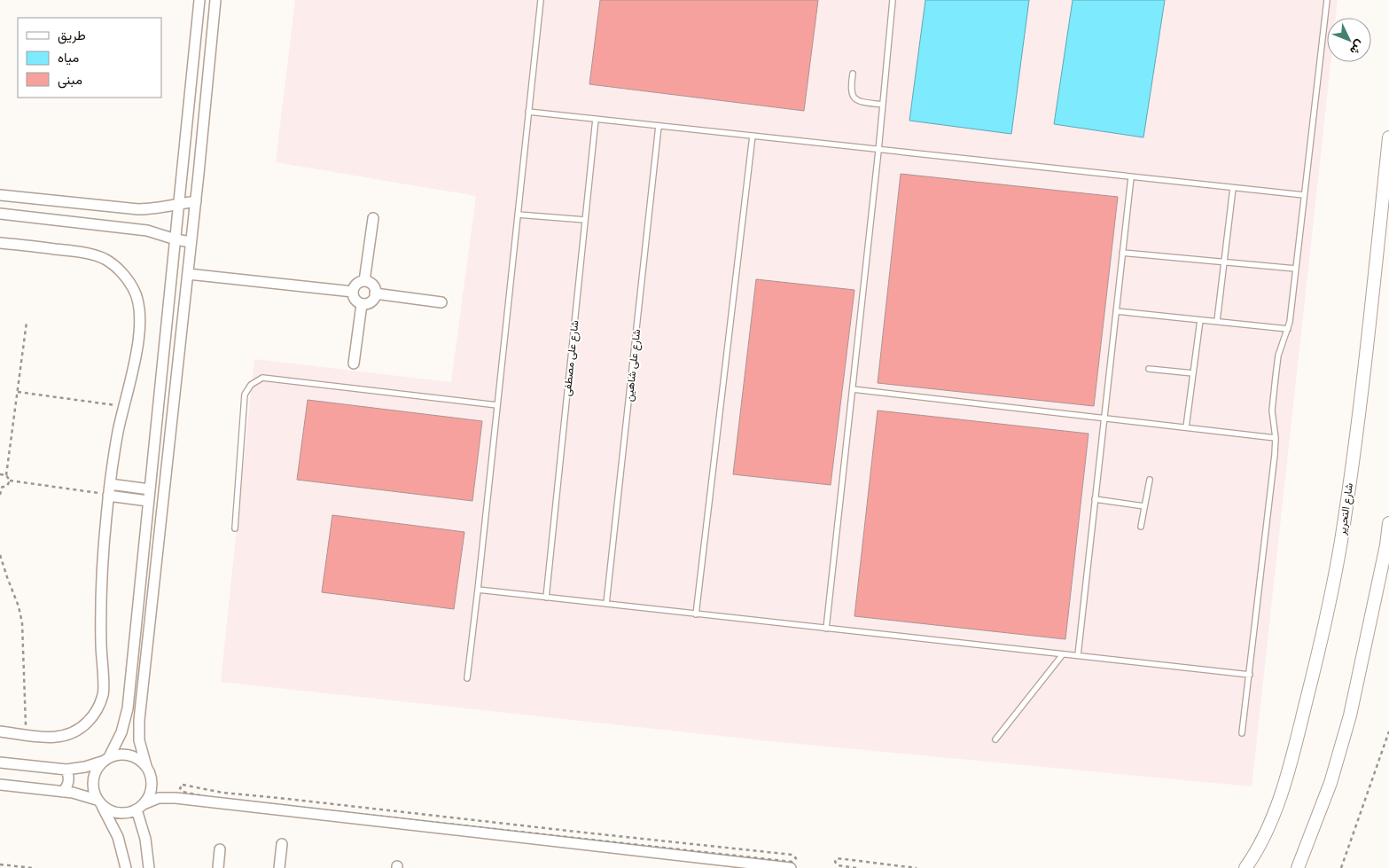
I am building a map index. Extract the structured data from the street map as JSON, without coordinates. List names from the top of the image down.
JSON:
{
  "streets": {
    "street": ["شارع التحرير"],
    "lane": ["شارع على مصطفى", "شارع على شاهين"]
  },
  "legend": ["طريق", "مياه", "مبنى"],
  "north": "bottom right"
}
